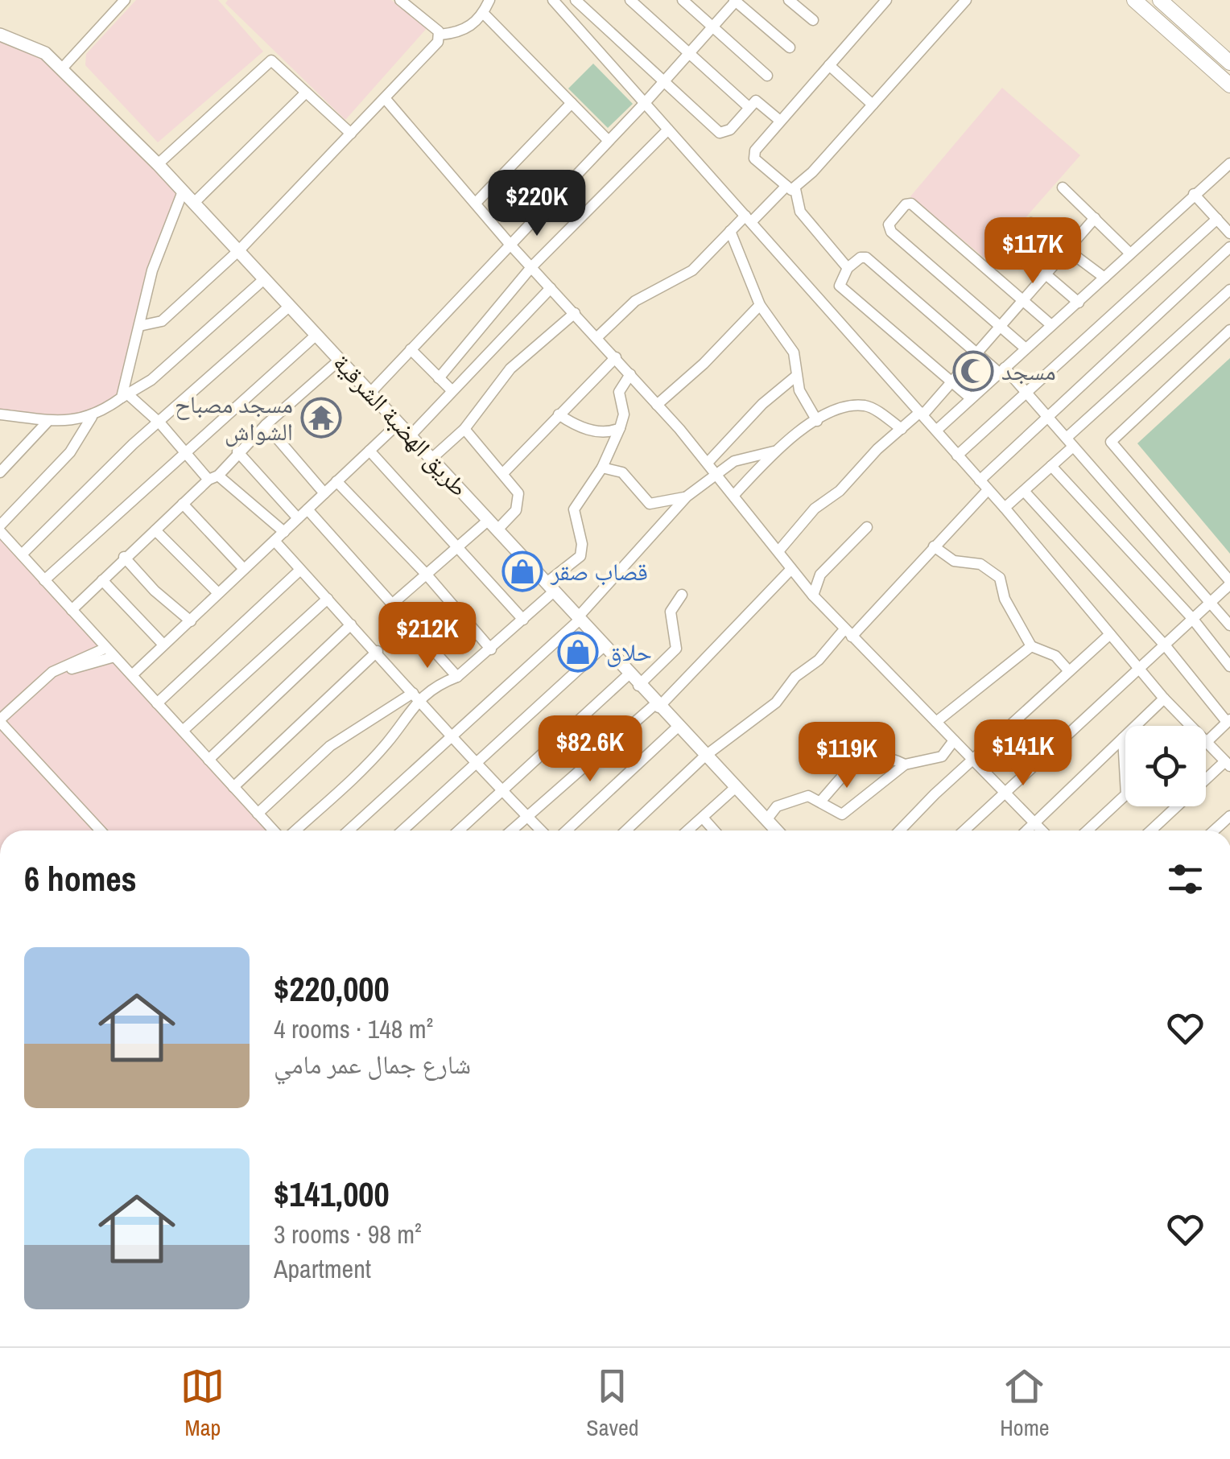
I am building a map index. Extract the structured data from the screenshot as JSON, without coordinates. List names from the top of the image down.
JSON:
{
  "streets": {
    "main road": ["طريق الهضبة الشرقية"]
  },
  "places": {
    "mosque": ["مسجد"],
    "temple": ["مسجد مصباح الشواش"],
    "shop": ["قصاب صقر", "حلاق"]
  },
  "page": {
    "price": [
      "$220K",
      "$117K",
      "$212K",
      "$82.6K",
      "$141K",
      "$119K"
    ],
    "heading": "6 homes",
    "list": [
      {
        "name": "$220,000",
        "note": "4 rooms · 148 m² · شارع جمال عمر مامي"
      },
      {
        "name": "$141,000",
        "note": "3 rooms · 98 m² · Apartment"
      }
    ],
    "tabs": ["Map", "Saved", "Home"]
  }
}
